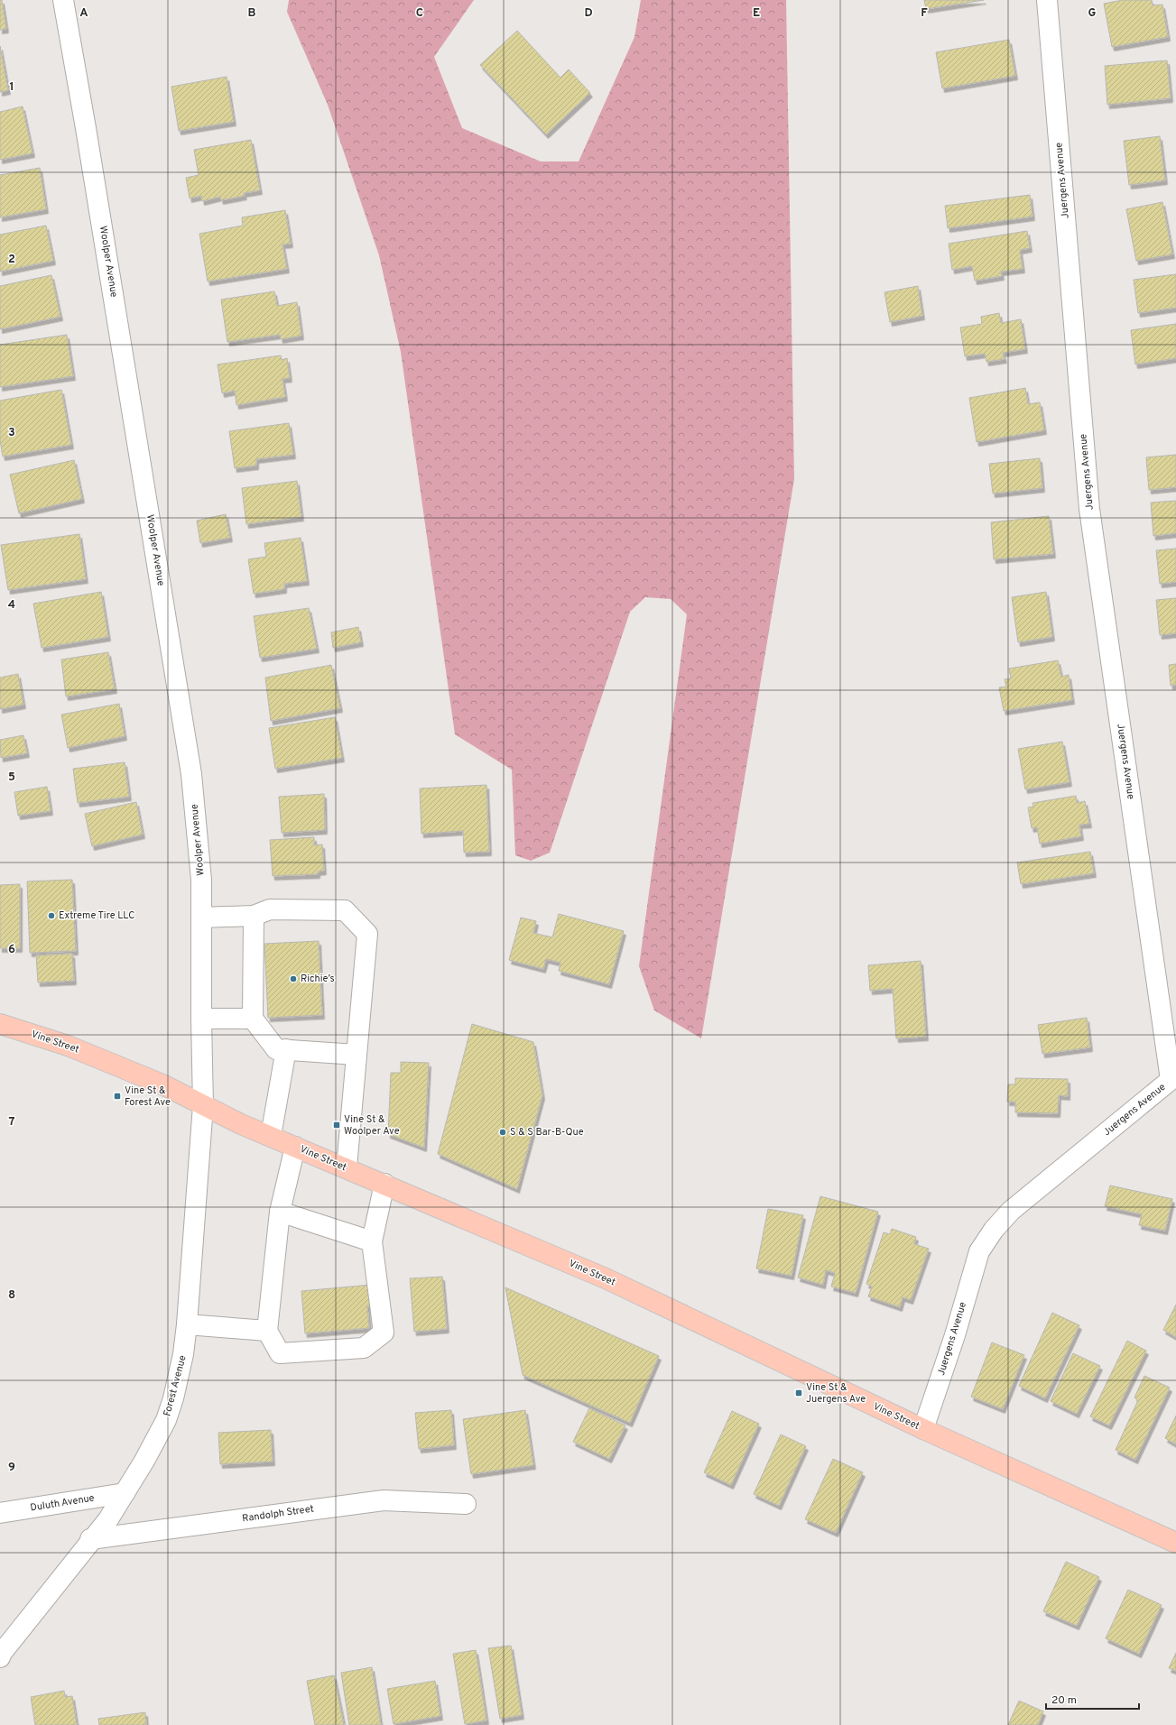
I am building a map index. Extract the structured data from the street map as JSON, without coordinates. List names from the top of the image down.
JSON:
{
  "streets": {
    "main road": ["Vine Street"],
    "street": [
      "Juergens Avenue",
      "Woolper Avenue",
      "Forest Avenue",
      "Duluth Avenue",
      "Randolph Street"
    ]
  },
  "crossings": [
    ["Juergens Avenue", "Vine Street"],
    ["Woolper Avenue", "Vine Street"],
    ["Woolper Avenue", "Forest Avenue"],
    ["Vine Street", "Forest Avenue"],
    ["Forest Avenue", "Duluth Avenue"],
    ["Forest Avenue", "Randolph Street"]
  ],
  "places": {
    "other": ["Extreme Tire LLC", "Richie’s", "S & S Bar-B-Que"],
    "transit": ["Vine St & Forest Ave", "Vine St & Woolper Ave", "Vine St & Juergens Ave"]
  },
  "scale_bar": "20 m",
  "grid": {
    "columns": [
      "A",
      "B",
      "C",
      "D",
      "E",
      "F",
      "G"
    ],
    "rows": [
      "1",
      "2",
      "3",
      "4",
      "5",
      "6",
      "7",
      "8",
      "9"
    ]
  }
}
